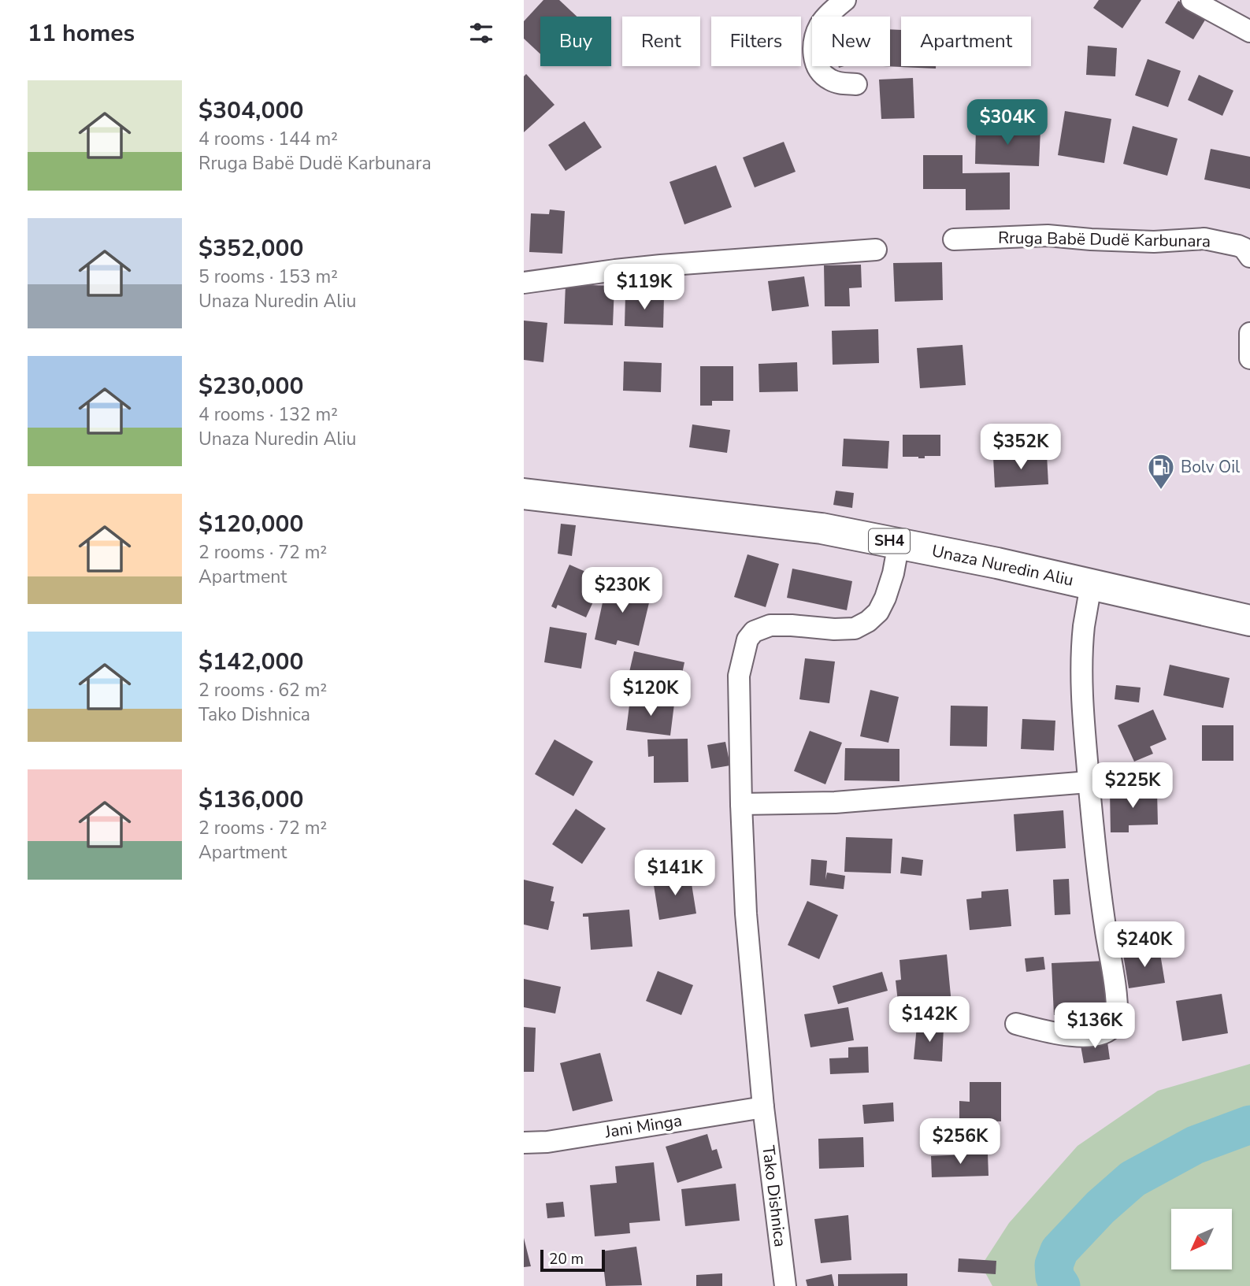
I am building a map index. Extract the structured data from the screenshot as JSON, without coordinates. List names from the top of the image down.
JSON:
{
  "streets": {
    "main road": ["SH4", "Unaza Nuredin Aliu"],
    "street": ["Rruga Babë Dudë Karbunara", "Jani Minga", "Tako Dishnica"]
  },
  "crossings": [
    ["Unaza Nuredin Aliu", "Tako Dishnica"],
    ["Jani Minga", "Tako Dishnica"]
  ],
  "places": {
    "fuel station": ["Bolv Oil"]
  },
  "scale_bar": "20 m",
  "north": "bottom left",
  "page": {
    "heading": "11 homes",
    "chip": [
      "Buy",
      "Rent",
      "Filters",
      "New",
      "Apartment"
    ],
    "list": [
      {
        "name": "$304,000",
        "note": "4 rooms · 144 m² · Rruga Babë Dudë Karbunara"
      },
      {
        "name": "$352,000",
        "note": "5 rooms · 153 m² · Unaza Nuredin Aliu"
      },
      {
        "name": "$230,000",
        "note": "4 rooms · 132 m² · Unaza Nuredin Aliu"
      },
      {
        "name": "$120,000",
        "note": "2 rooms · 72 m² · Apartment"
      },
      {
        "name": "$142,000",
        "note": "2 rooms · 62 m² · Tako Dishnica"
      },
      {
        "name": "$136,000",
        "note": "2 rooms · 72 m² · Apartment"
      }
    ],
    "price": [
      "$304K",
      "$119K",
      "$352K",
      "$230K",
      "$120K",
      "$225K",
      "$141K",
      "$240K",
      "$142K",
      "$136K",
      "$256K"
    ],
    "scale": "20 m"
  }
}
